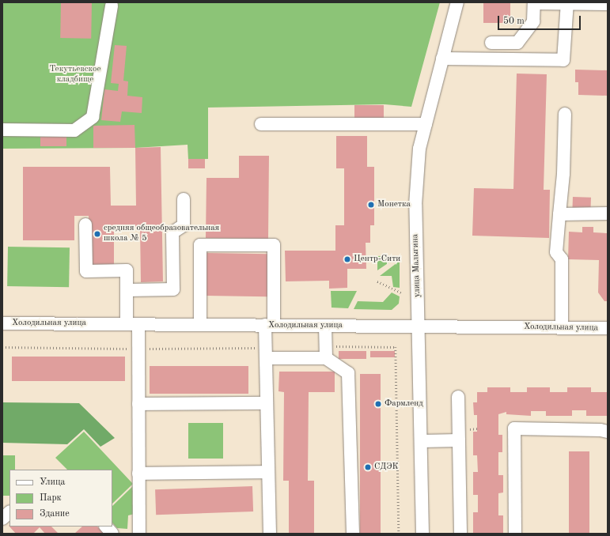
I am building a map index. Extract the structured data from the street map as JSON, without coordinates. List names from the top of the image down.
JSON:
{
  "streets": {
    "street": ["улица Малыгина", "Холодильная улица"]
  },
  "crossings": [
    ["улица Малыгина", "Холодильная улица"]
  ],
  "parks": ["Текутьевское кладбище"],
  "places": [
    "Монетка",
    "средняя общеобразовательная школа № 5",
    "Центр-Сити",
    "Фармленд",
    "СДЭК"
  ],
  "legend": ["Улица", "Парк", "Здание"],
  "scale_bar": "50 m"
}
